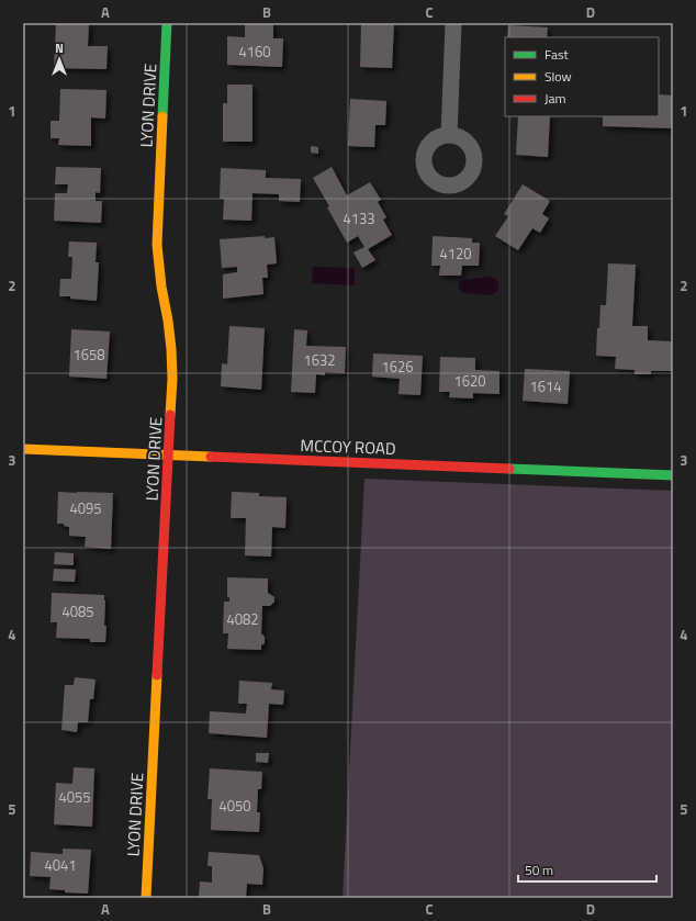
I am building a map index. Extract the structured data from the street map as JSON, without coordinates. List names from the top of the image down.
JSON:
{
  "streets": {
    "street": ["LYON DRIVE", "MCCOY ROAD"]
  },
  "crossings": [
    ["LYON DRIVE", "MCCOY ROAD"]
  ],
  "house_numbers": [
    "4160",
    "4133",
    "4120",
    "1658",
    "1632",
    "1626",
    "1620",
    "1614",
    "4095",
    "4085",
    "4082",
    "4055",
    "4050",
    "4041"
  ],
  "legend": ["Fast", "Slow", "Jam"],
  "scale_bar": "50 m",
  "north": "top",
  "grid": {
    "columns": [
      "A",
      "B",
      "C",
      "D"
    ],
    "rows": [
      "1",
      "2",
      "3",
      "4",
      "5"
    ]
  }
}
